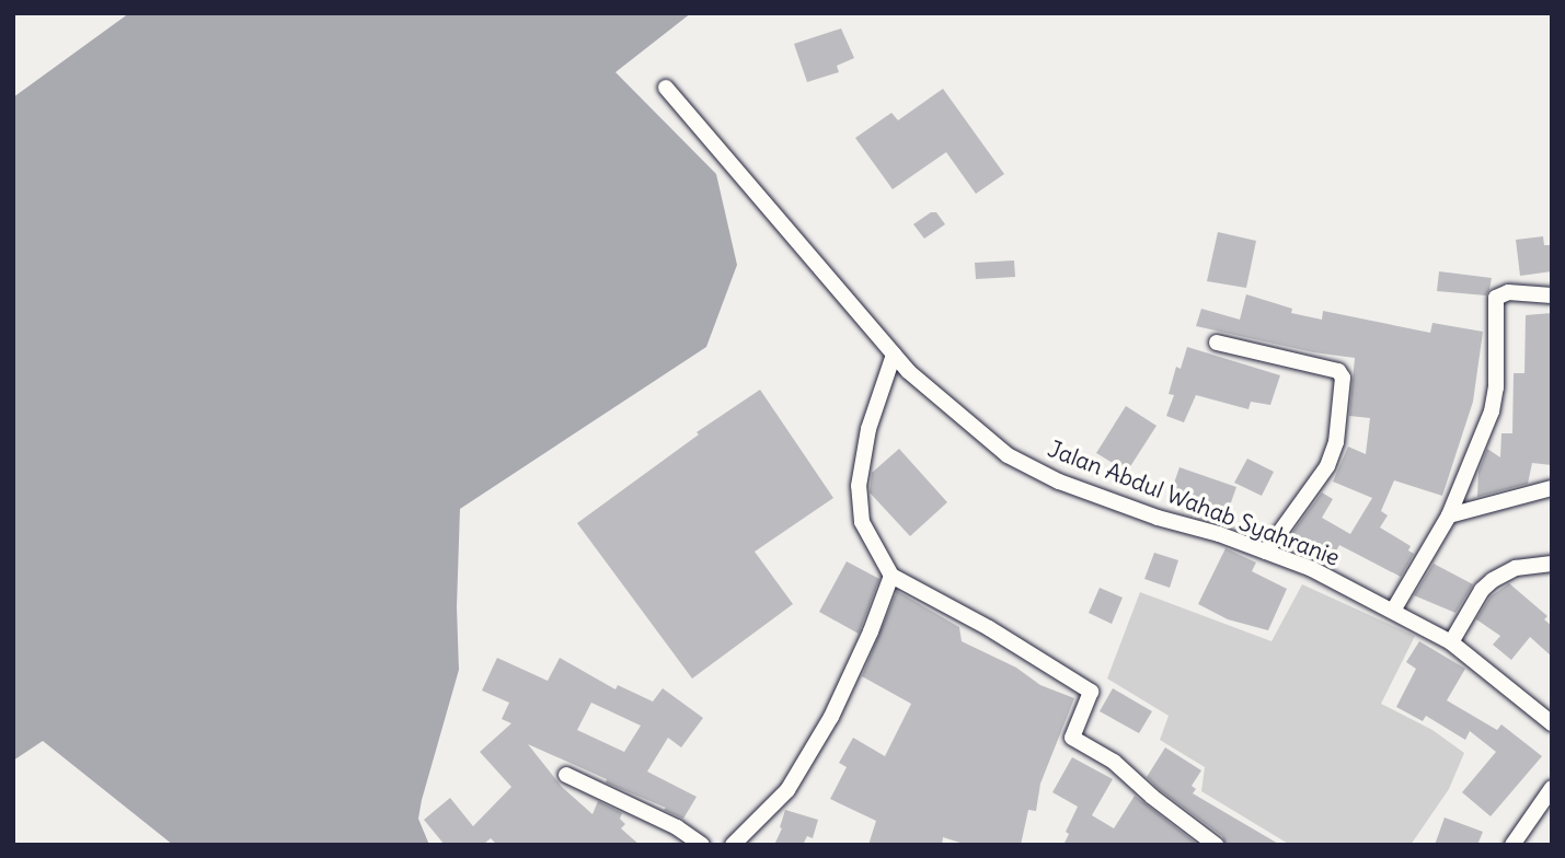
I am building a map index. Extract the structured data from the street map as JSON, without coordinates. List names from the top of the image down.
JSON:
{
  "streets": {
    "street": ["Jalan Abdul Wahab Syahranie"]
  }
}
